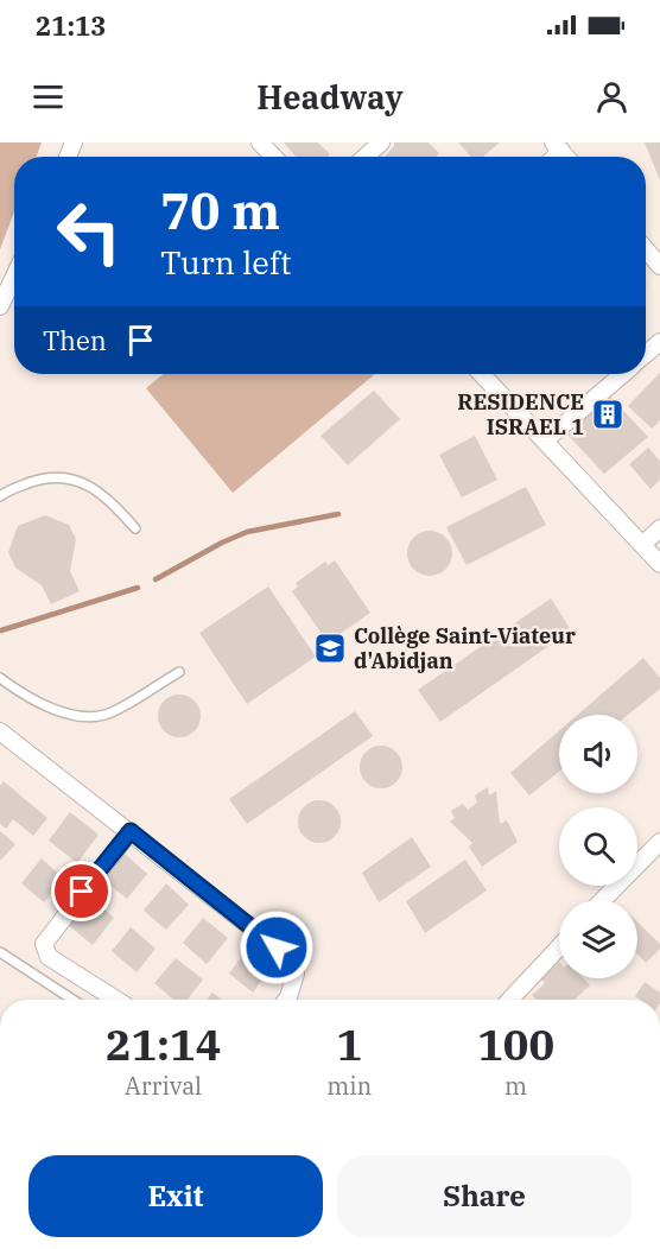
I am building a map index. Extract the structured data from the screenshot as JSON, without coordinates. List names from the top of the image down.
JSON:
{
  "places": {
    "building": ["RESIDENCE ISRAEL 1"],
    "school or university": ["Collège Saint-Viateur d'Abidjan"]
  },
  "page": {
    "status": "21:13",
    "header": "Headway",
    "turn": ["70 m", "Turn left"],
    "then": "Then",
    "eta": [
      "21:14",
      "Arrival",
      "1",
      "min",
      "100",
      "m"
    ],
    "buttons": ["Exit", "Share"]
  }
}
